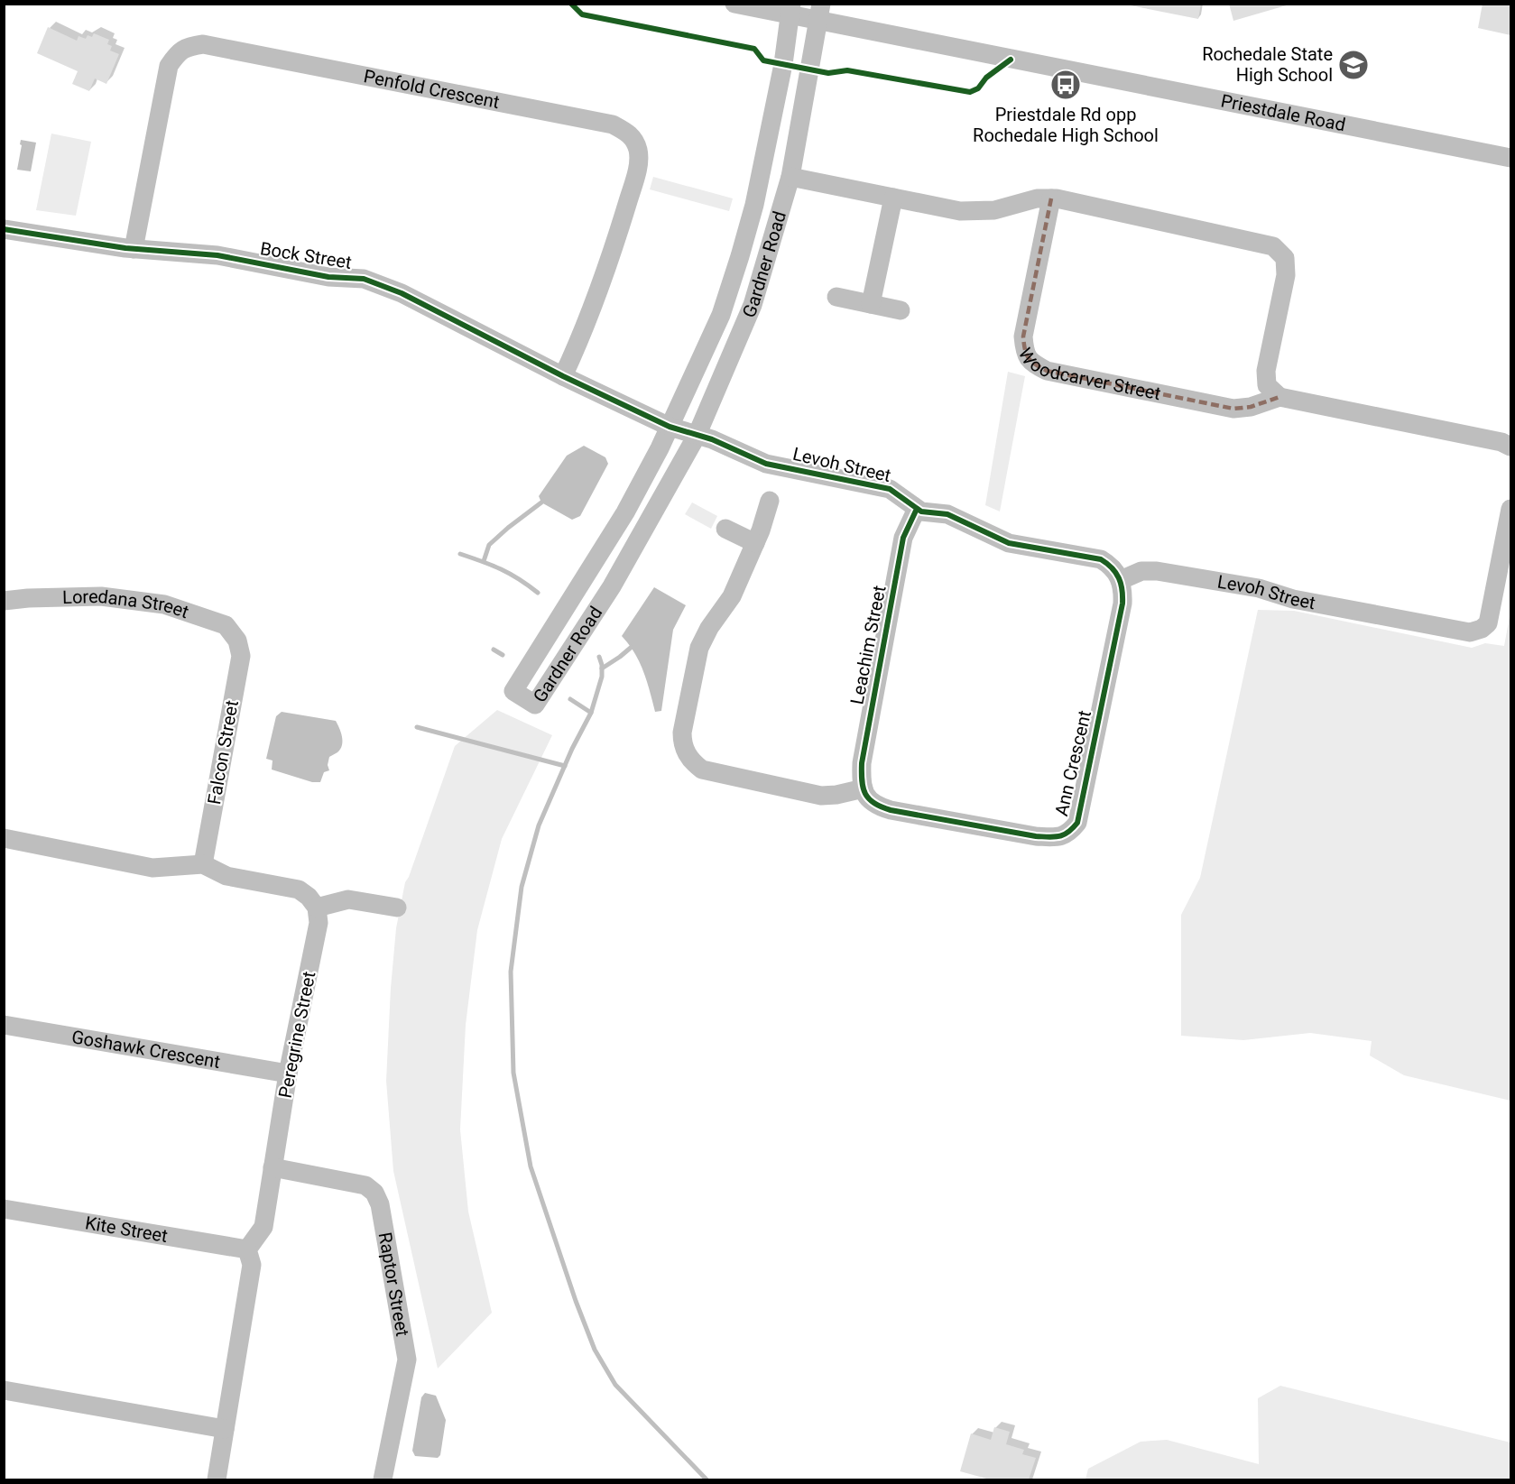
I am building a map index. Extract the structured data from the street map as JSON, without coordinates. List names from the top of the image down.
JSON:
{
  "streets": {
    "street": [
      "Penfold Crescent",
      "Priestdale Road",
      "Bock Street",
      "Gardner Road",
      "Woodcarver Street",
      "Levoh Street",
      "Loredana Street",
      "Leachim Street",
      "Falcon Street",
      "Ann Crescent",
      "Peregrine Street",
      "Goshawk Crescent",
      "Kite Street",
      "Raptor Street"
    ]
  },
  "crossings": [
    ["Penfold Crescent", "Bock Street"],
    ["Priestdale Road", "Gardner Road"],
    ["Bock Street", "Gardner Road"],
    ["Bock Street", "Levoh Street"],
    ["Gardner Road", "Levoh Street"],
    ["Levoh Street", "Leachim Street"],
    ["Levoh Street", "Ann Crescent"],
    ["Loredana Street", "Falcon Street"],
    ["Leachim Street", "Ann Crescent"],
    ["Peregrine Street", "Goshawk Crescent"],
    ["Peregrine Street", "Kite Street"],
    ["Peregrine Street", "Raptor Street"]
  ],
  "places": {
    "school or university": ["Rochedale State High School"],
    "bus stop": ["Priestdale Rd opp Rochedale High School"]
  }
}
